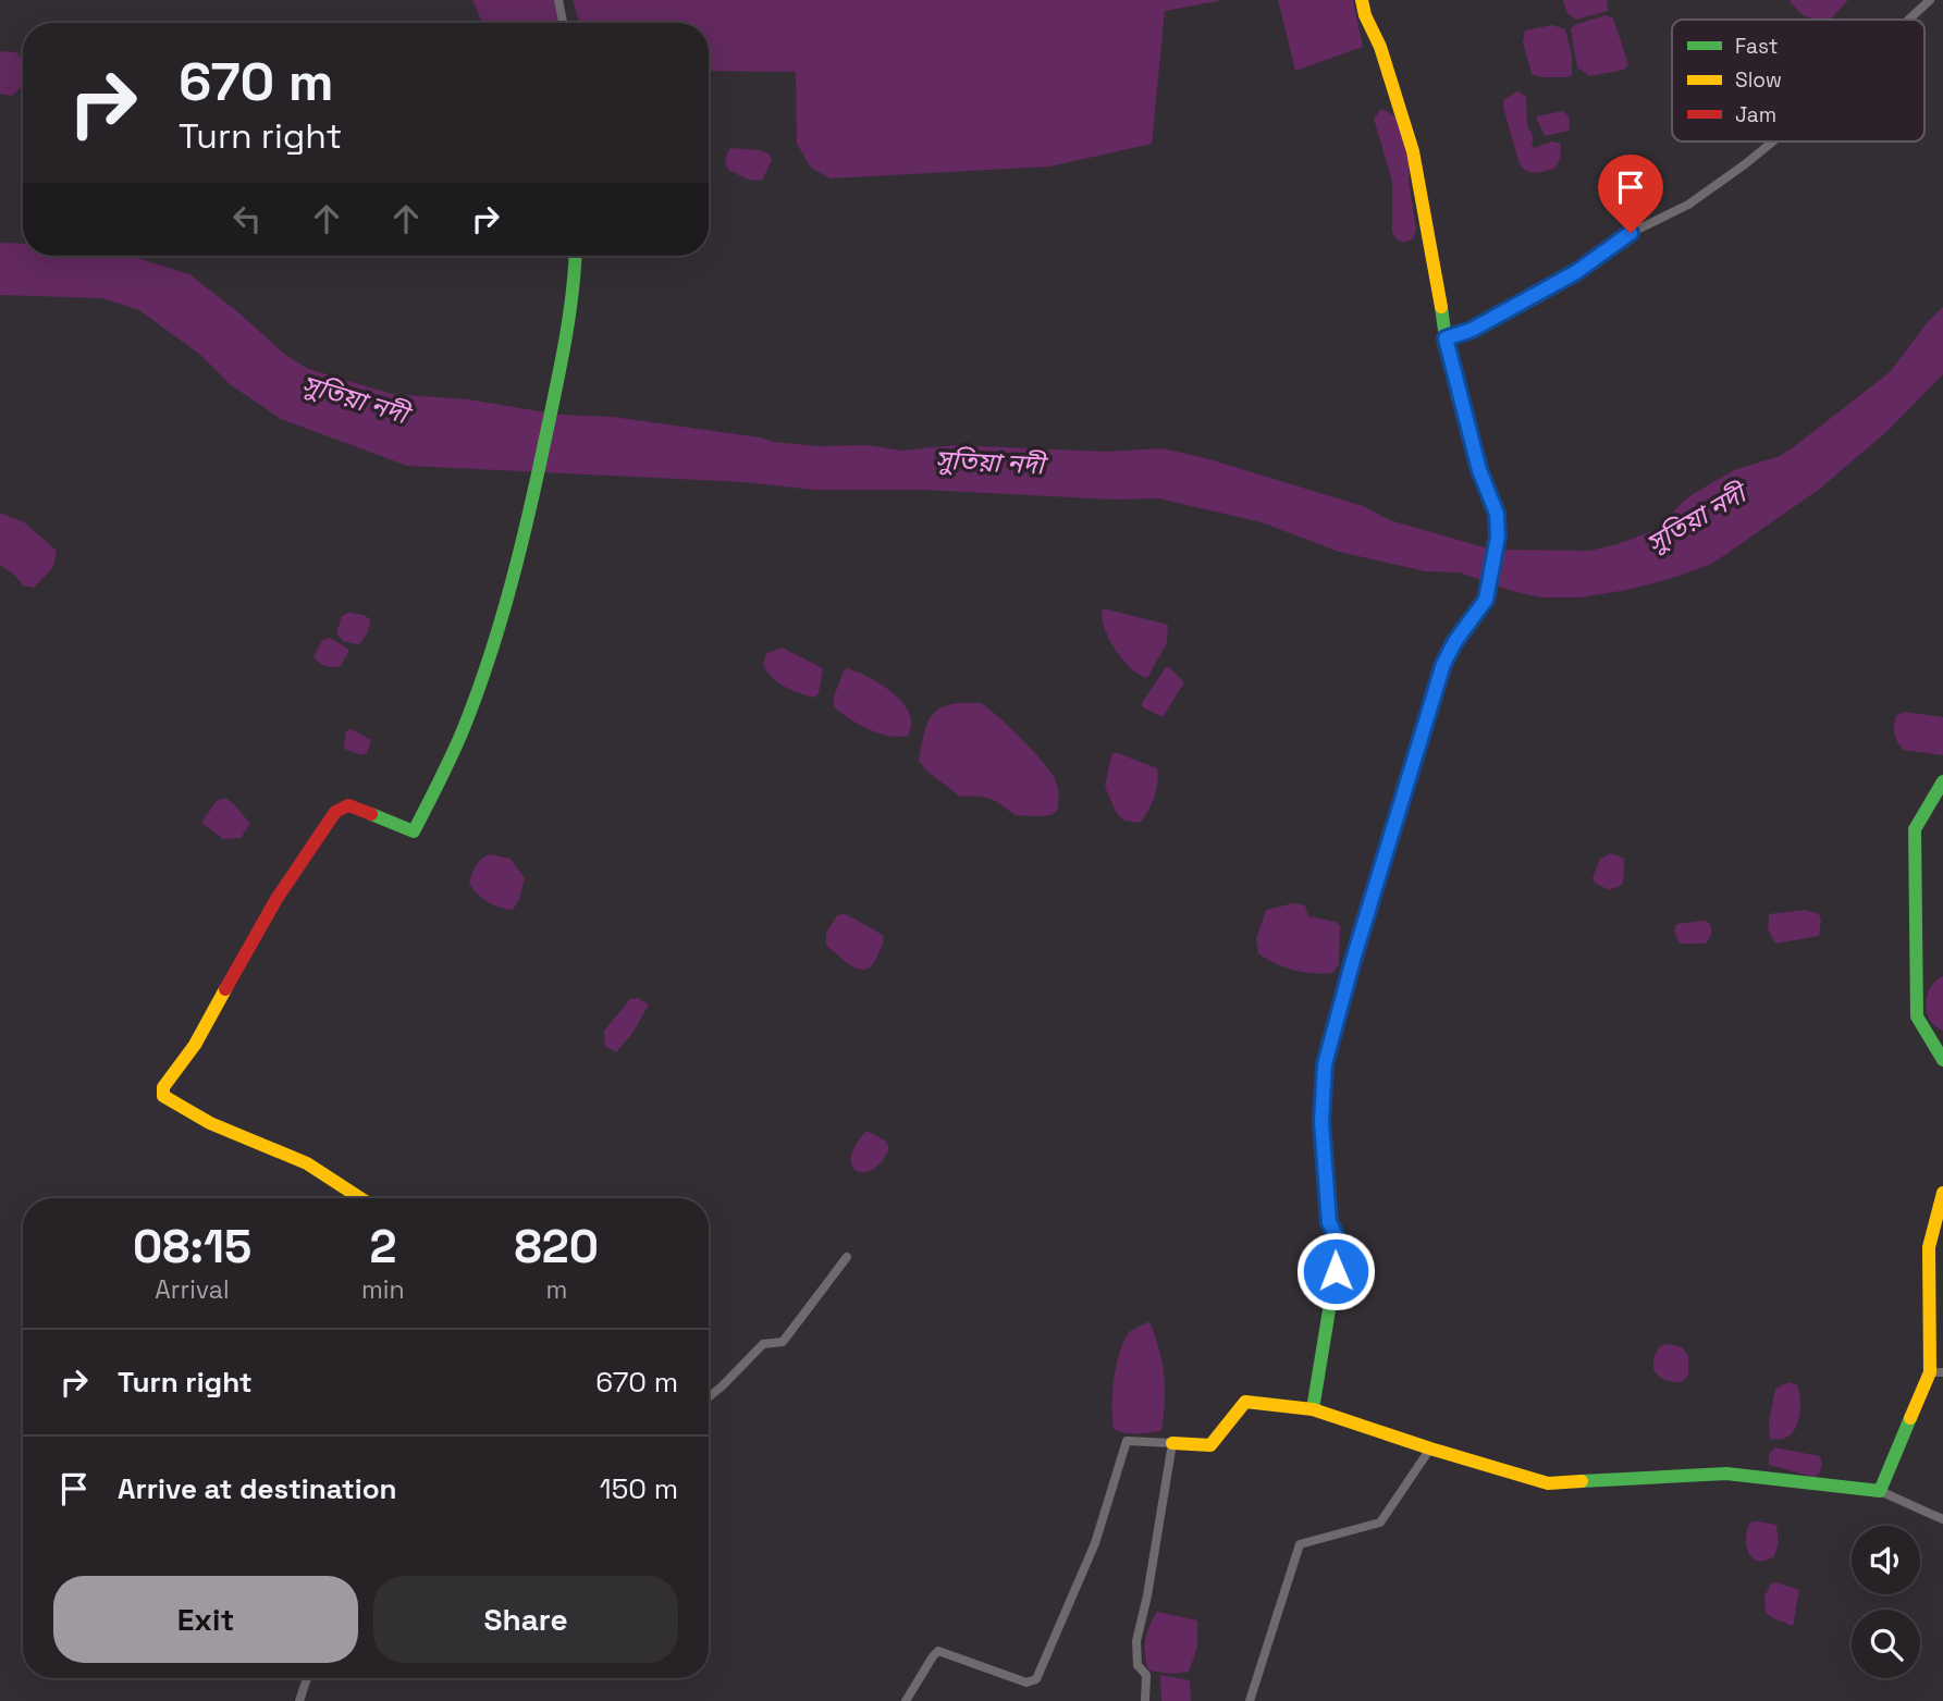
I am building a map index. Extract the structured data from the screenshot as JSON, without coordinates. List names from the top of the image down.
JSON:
{
  "water": ["সুতিয়া নদী"],
  "legend": ["Fast", "Slow", "Jam"],
  "page": {
    "turn": ["670 m", "Turn right"],
    "eta": [
      "08:15",
      "Arrival",
      "2",
      "min",
      "820",
      "m"
    ],
    "list": [
      {
        "name": "Turn right",
        "value": "670 m"
      },
      {
        "name": "Arrive at destination",
        "value": "150 m"
      }
    ],
    "buttons": ["Exit", "Share"]
  }
}
